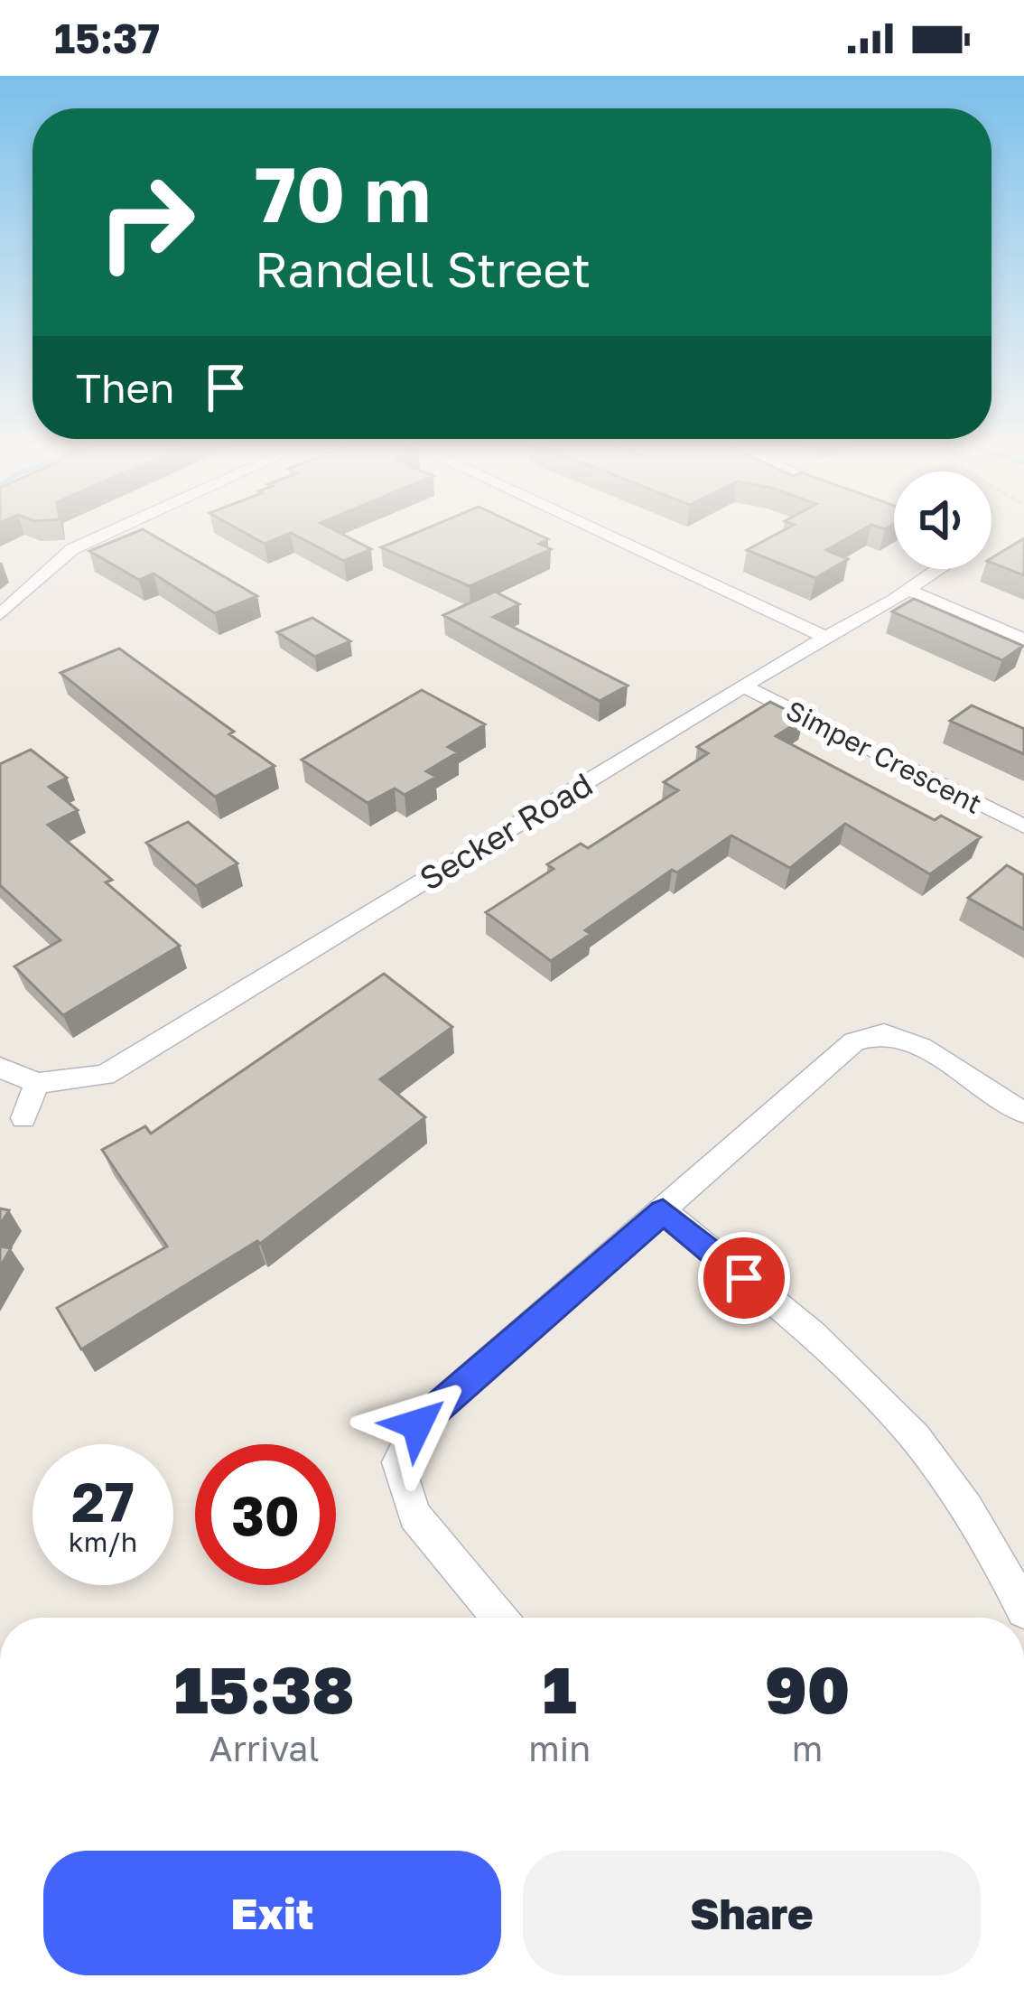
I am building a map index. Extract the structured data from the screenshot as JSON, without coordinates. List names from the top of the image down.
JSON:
{
  "streets": {
    "street": ["Simper Crescent", "Secker Road"]
  },
  "crossings": [
    ["Simper Crescent", "Secker Road"]
  ],
  "page": {
    "status": "15:37",
    "turn": ["70 m", "Randell Street"],
    "then": "Then",
    "speed": "27 km/h",
    "limit": "30",
    "eta": [
      "15:38",
      "Arrival",
      "1",
      "min",
      "90",
      "m"
    ],
    "buttons": ["Exit", "Share"]
  }
}
